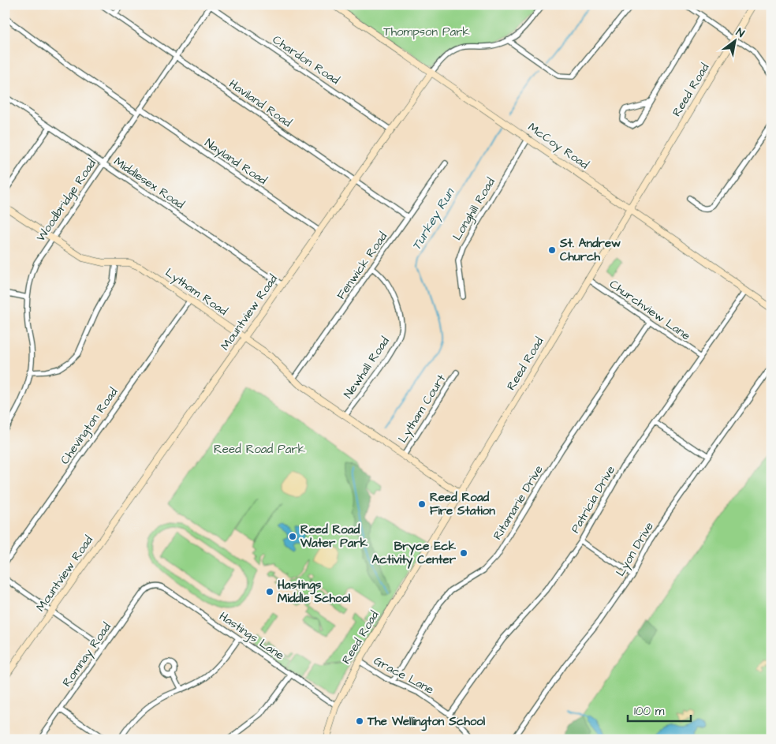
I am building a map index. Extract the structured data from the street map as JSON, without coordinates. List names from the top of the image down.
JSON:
{
  "streets": {
    "main road": [
      "Reed Road",
      "McCoy Road",
      "Lytham Road",
      "Mountview Road"
    ],
    "street": [
      "Chardon Road",
      "Haviland Road",
      "Nayland Road",
      "Middlesex Road",
      "Woodbridge Road",
      "Longhill Road",
      "Fenwick Road",
      "Churchview Lane",
      "Newhall Road",
      "Lytham Court",
      "Chevington Road",
      "Patricia Drive",
      "Ritamarie Drive",
      "Lyon Drive",
      "Hastings Lane",
      "Romnay Road",
      "Grace Lane"
    ]
  },
  "crossings": [
    ["Chardon Road", "Woodbridge Road"],
    ["Chardon Road", "Mountview Road"],
    ["Reed Road", "McCoy Road"],
    ["Reed Road", "Lytham Road"],
    ["Reed Road", "Churchview Lane"],
    ["Reed Road", "Hastings Lane"],
    ["Reed Road", "Grace Lane"],
    ["Haviland Road", "Woodbridge Road"],
    ["Haviland Road", "Fenwick Road"],
    ["Haviland Road", "Mountview Road"],
    ["McCoy Road", "Longhill Road"],
    ["McCoy Road", "Mountview Road"],
    ["McCoy Road", "Patricia Drive"],
    ["Nayland Road", "Woodbridge Road"],
    ["Nayland Road", "Mountview Road"],
    ["Middlesex Road", "Woodbridge Road"],
    ["Middlesex Road", "Mountview Road"],
    ["Woodbridge Road", "Lytham Road"],
    ["Fenwick Road", "Lytham Road"],
    ["Fenwick Road", "Newhall Road"],
    ["Lytham Road", "Mountview Road"],
    ["Lytham Road", "Newhall Road"],
    ["Lytham Road", "Lytham Court"],
    ["Lytham Road", "Chevington Road"],
    ["Churchview Lane", "Patricia Drive"],
    ["Churchview Lane", "Ritamarie Drive"],
    ["Patricia Drive", "Grace Lane"],
    ["Ritamarie Drive", "Grace Lane"],
    ["Hastings Lane", "Romnay Road"]
  ],
  "water": ["Turkey Run"],
  "parks": ["Thompson Park", "Reed Road Park"],
  "places": [
    "St. Andrew Church",
    "Reed Road Fire Station",
    "Reed Road Water Park",
    "Bryce Eck Activity Center",
    "Hastings Middle School",
    "The Wellington School"
  ],
  "scale_bar": "100 m",
  "north": "top right"
}
